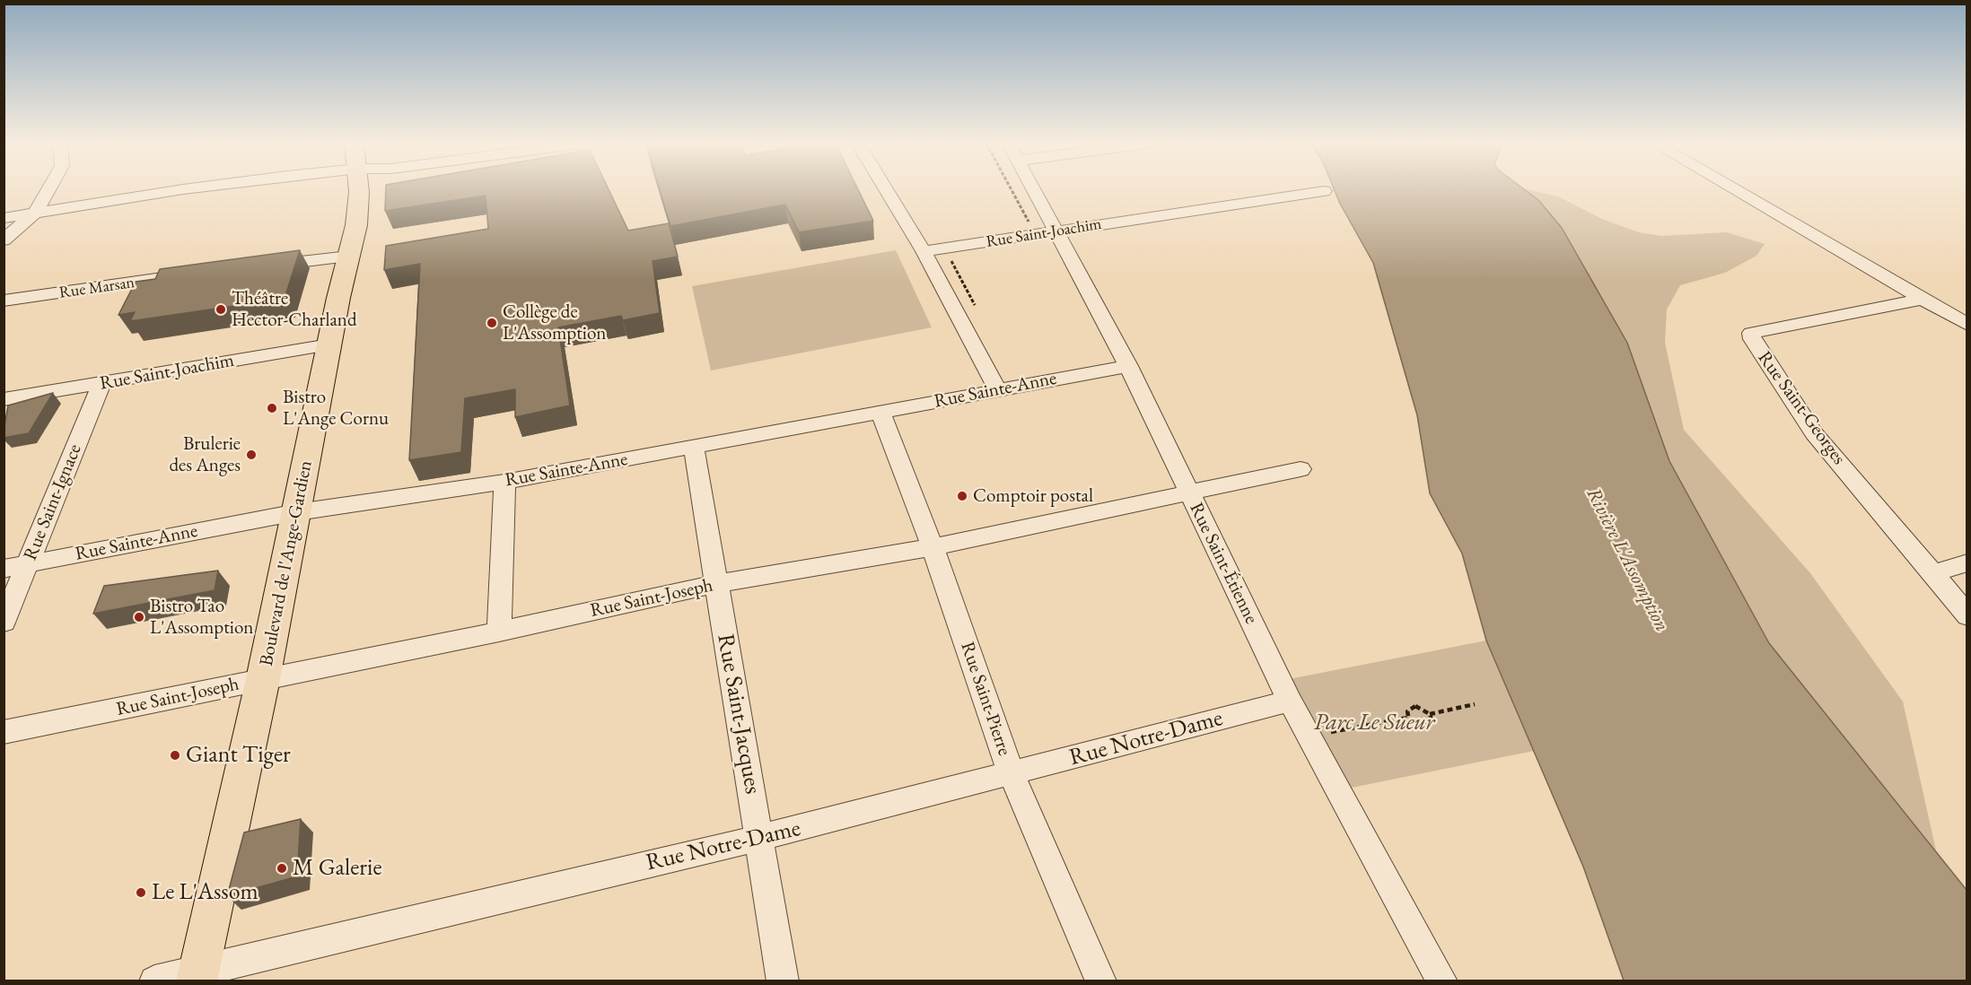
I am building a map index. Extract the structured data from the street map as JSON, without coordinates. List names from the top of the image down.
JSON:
{
  "streets": {
    "main road": ["Boulevard de l'Ange-Gardien"],
    "street": [
      "Rue Saint-Joachim",
      "Rue Marsan",
      "Rue Sainte-Anne",
      "Rue Saint-Georges",
      "Rue Saint-Ignace",
      "Rue Saint-Étienne",
      "Rue Saint-Joseph",
      "Rue Saint-Pierre",
      "Rue Saint-Jacques",
      "Rue Notre-Dame"
    ]
  },
  "crossings": [
    ["Rue Saint-Joachim", "Rue Saint-Ignace"],
    ["Rue Saint-Joachim", "Boulevard de l'Ange-Gardien"],
    ["Rue Saint-Joachim", "Rue Saint-Étienne"],
    ["Rue Sainte-Anne", "Rue Saint-Ignace"],
    ["Rue Sainte-Anne", "Boulevard de l'Ange-Gardien"],
    ["Rue Sainte-Anne", "Rue Saint-Étienne"],
    ["Rue Sainte-Anne", "Rue Saint-Pierre"],
    ["Rue Sainte-Anne", "Rue Saint-Jacques"],
    ["Boulevard de l'Ange-Gardien", "Rue Saint-Joseph"],
    ["Boulevard de l'Ange-Gardien", "Rue Notre-Dame"],
    ["Rue Saint-Étienne", "Rue Saint-Joseph"],
    ["Rue Saint-Étienne", "Rue Notre-Dame"],
    ["Rue Saint-Joseph", "Rue Saint-Pierre"],
    ["Rue Saint-Joseph", "Rue Saint-Jacques"],
    ["Rue Saint-Pierre", "Rue Notre-Dame"],
    ["Rue Saint-Jacques", "Rue Notre-Dame"]
  ],
  "water": ["Rivière L'Assomption"],
  "parks": ["Parc Le Sueur"],
  "places": [
    "Théâtre Hector-Charland",
    "Collège de L'Assomption",
    "Bistro L'Ange Cornu",
    "Brulerie des Anges",
    "Comptoir postal",
    "Bistro Tao L'Assomption",
    "Giant Tiger",
    "M Galerie",
    "Le L'Assom"
  ]
}
